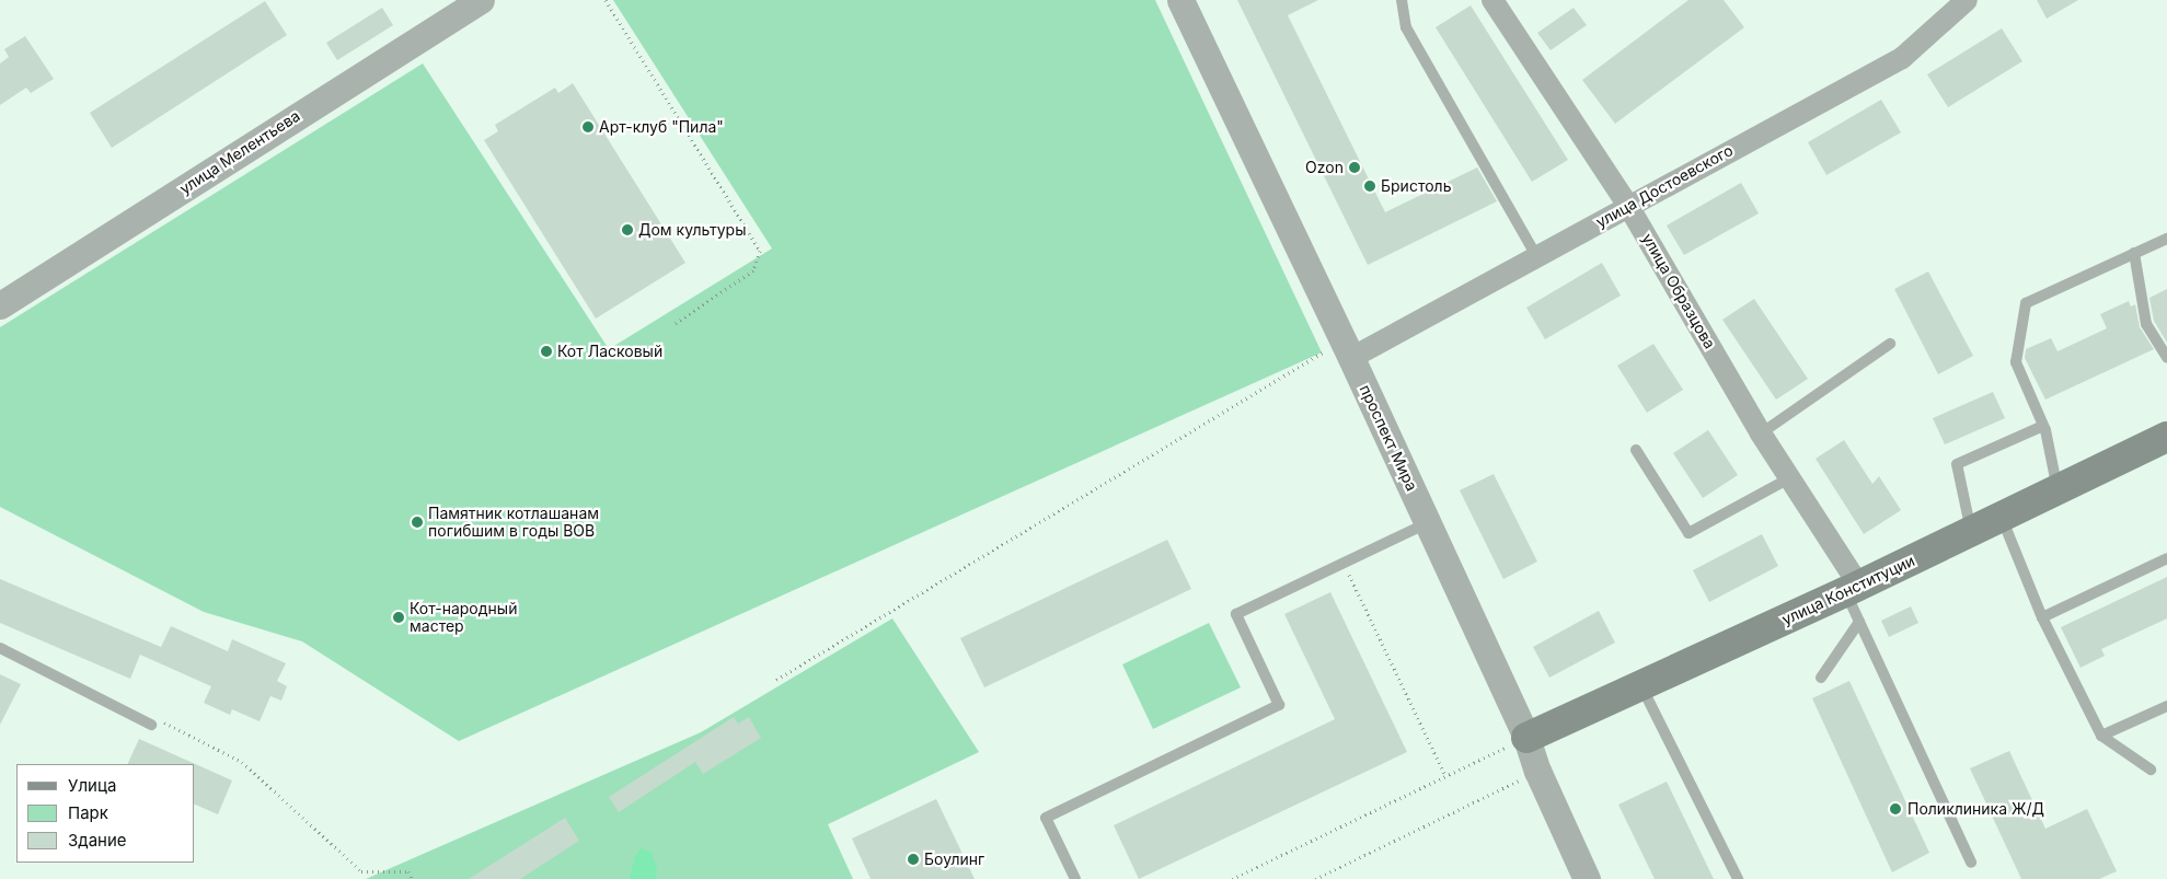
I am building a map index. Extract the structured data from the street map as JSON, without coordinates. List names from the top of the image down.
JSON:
{
  "streets": {
    "main road": ["улица Конституции"],
    "street": [
      "улица Мелентьева",
      "улица Достоевского",
      "улица Образцова",
      "проспект Мира"
    ]
  },
  "crossings": [
    ["улица Достоевского", "улица Образцова"],
    ["улица Достоевского", "проспект Мира"],
    ["улица Образцова", "улица Конституции"],
    ["проспект Мира", "улица Конституции"]
  ],
  "places": [
    "Арт-клуб \"Пила\"",
    "Ozon",
    "Бристоль",
    "Дом культуры",
    "Кот Ласковый",
    "Памятник котлашанам погибшим в годы ВОВ",
    "Кот-народный мастер",
    "Поликлиника Ж/Д",
    "Боулинг"
  ],
  "legend": ["Улица", "Парк", "Здание"]
}
